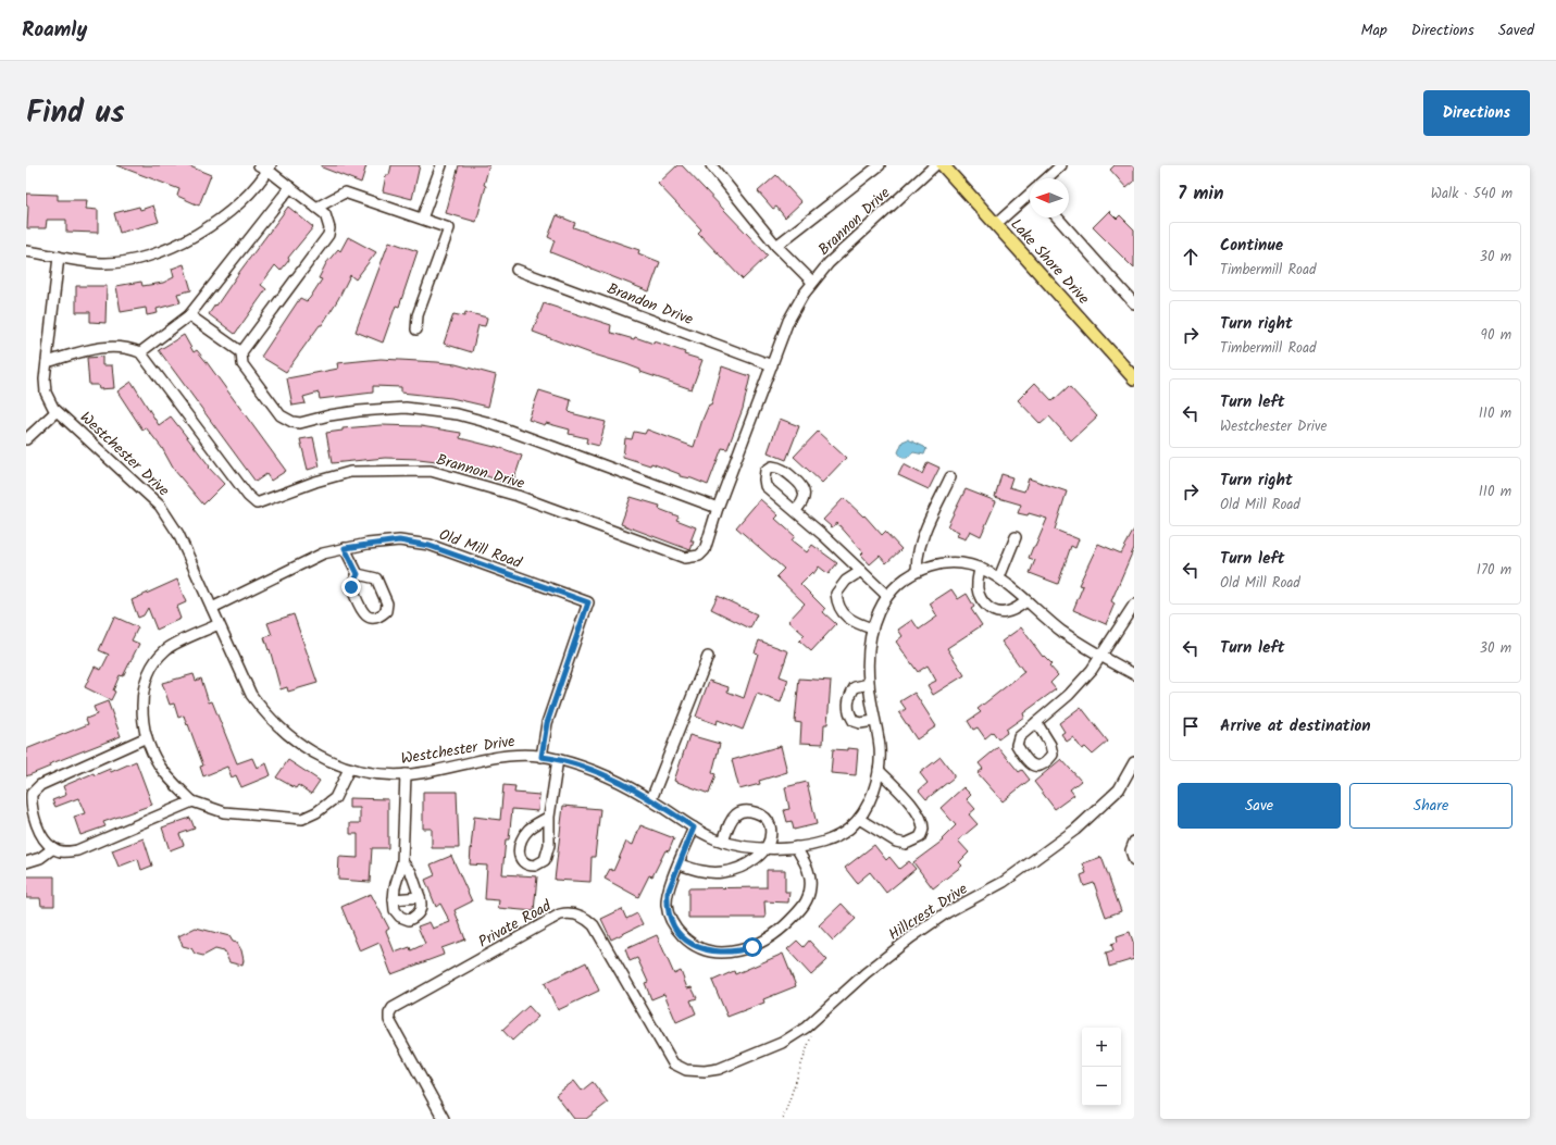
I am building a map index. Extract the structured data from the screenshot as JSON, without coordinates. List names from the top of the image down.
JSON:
{
  "streets": {
    "main road": ["Lake Shore Drive"],
    "street": [
      "Brannon Drive",
      "Brandon Drive",
      "Westchester Drive",
      "Old Mill Road",
      "Hillcrest Drive",
      "Private Road"
    ]
  },
  "crossings": [
    ["Brannon Drive", "Brandon Drive"],
    ["Westchester Drive", "Old Mill Road"],
    ["Hillcrest Drive", "Private Road"]
  ],
  "north": "left",
  "page": {
    "header": "Roamly",
    "nav": ["Map", "Directions", "Saved"],
    "title": "Find us",
    "buttons": [
      "Directions",
      ["Save", "Share"]
    ],
    "heading": ["7 min", "Walk · 540 m"],
    "list": [
      ["Continue", "Timbermill Road", "30 m"],
      ["Turn right", "Timbermill Road", "90 m"],
      ["Turn left", "Westchester Drive", "110 m"],
      ["Turn right", "Old Mill Road", "110 m"],
      ["Turn left", "Old Mill Road", "170 m"],
      ["Turn left", "30 m"],
      "Arrive at destination"
    ],
    "map_buttons": ["+", "−"]
  }
}
